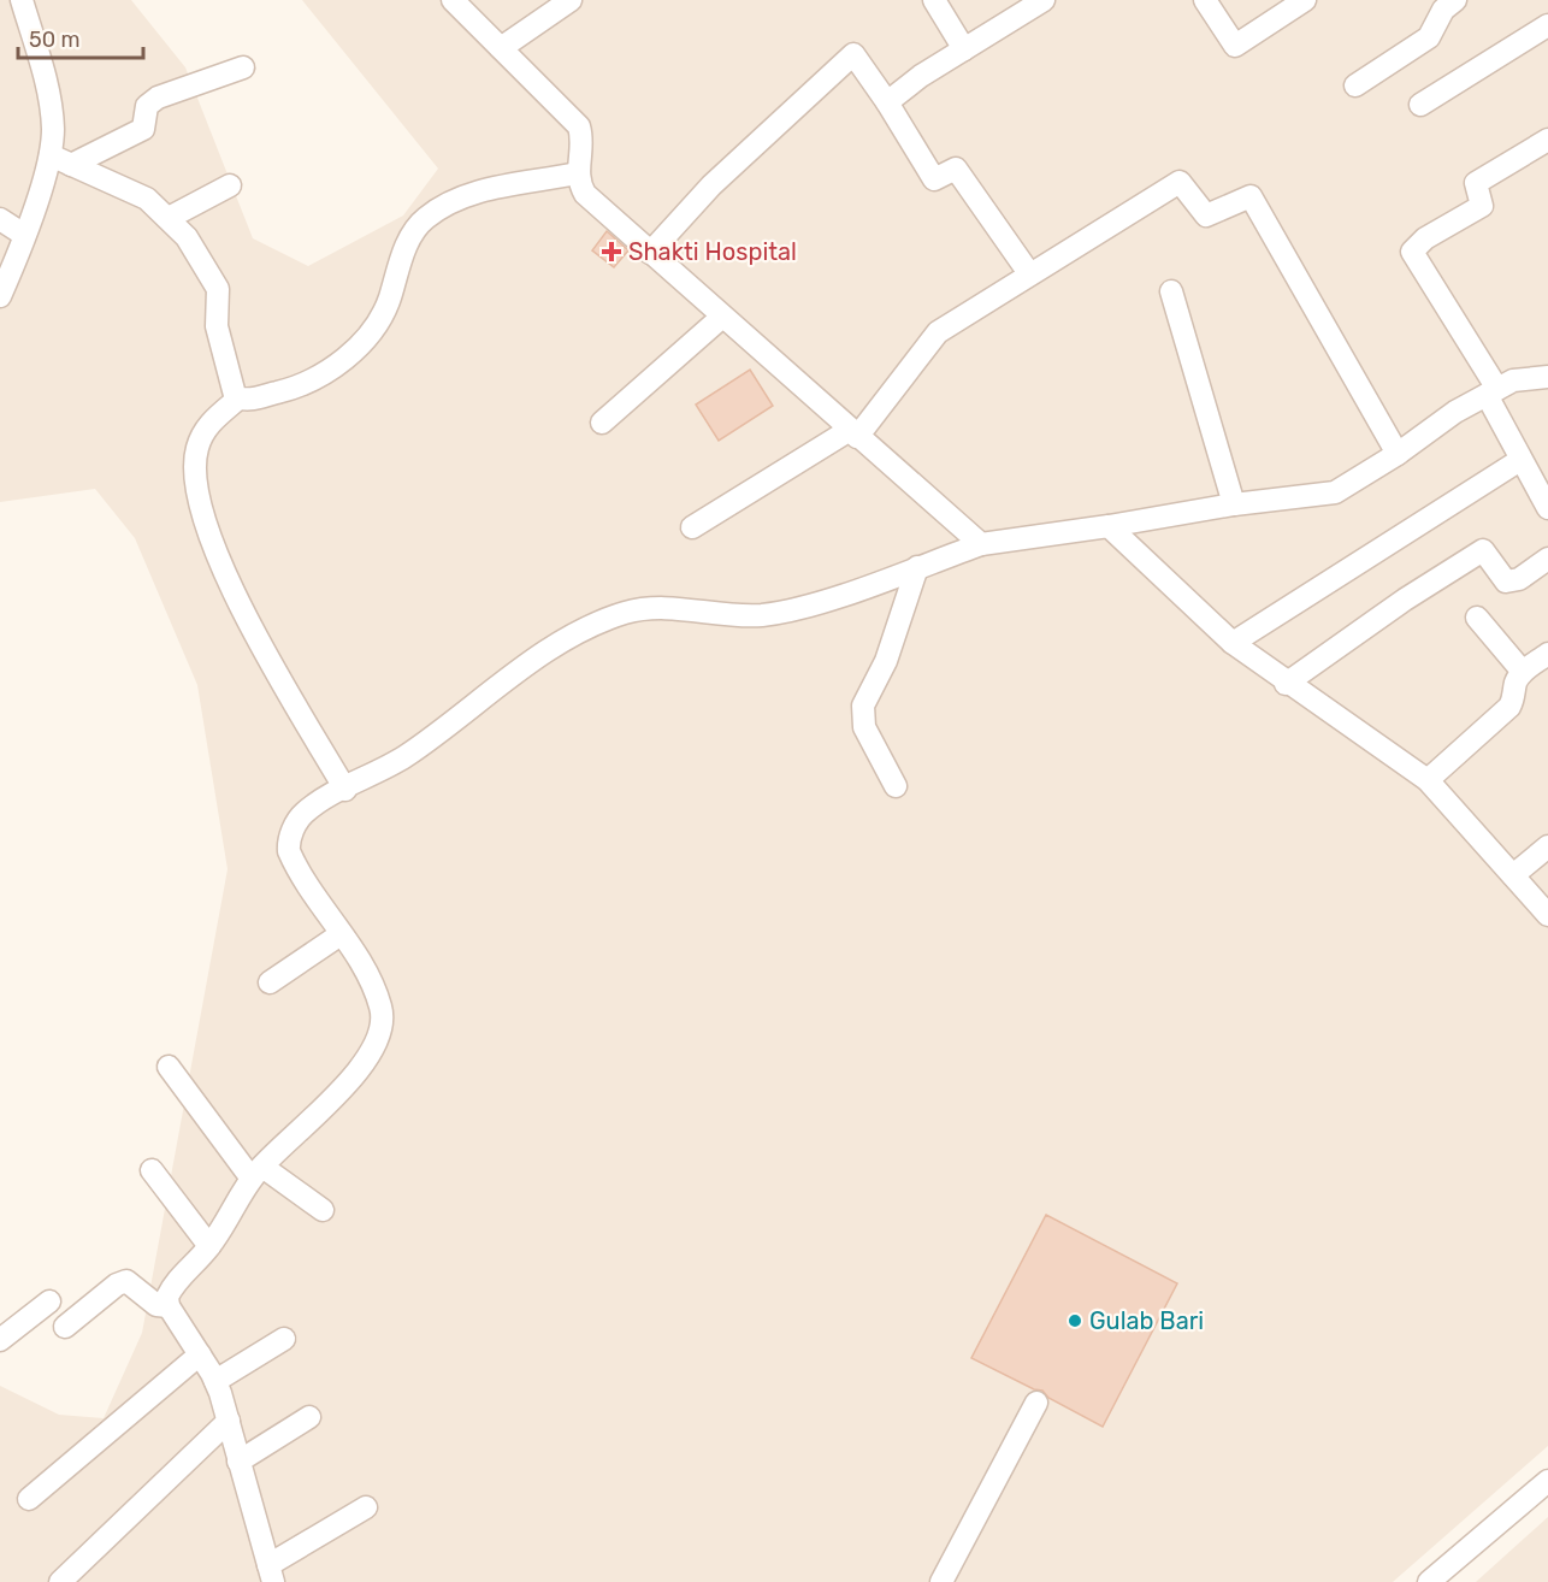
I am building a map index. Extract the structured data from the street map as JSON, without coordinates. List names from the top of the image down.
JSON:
{
  "places": {
    "health": ["Shakti Hospital"],
    "other": ["Gulab Bari"]
  },
  "scale_bar": "50 m"
}
